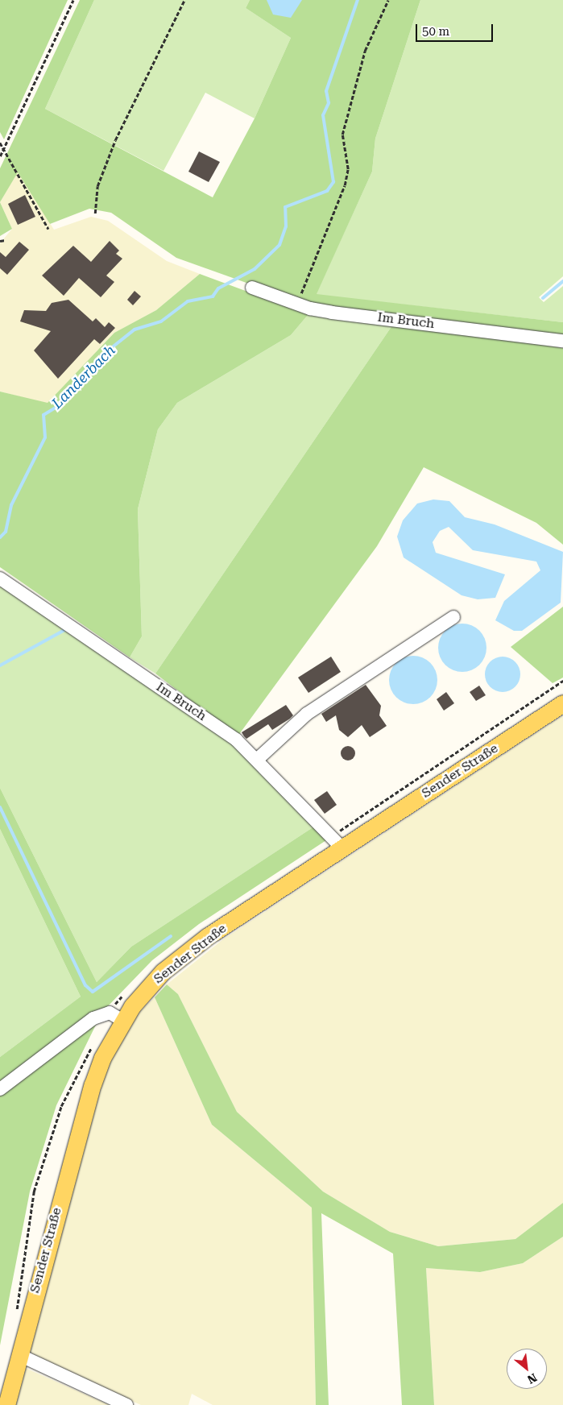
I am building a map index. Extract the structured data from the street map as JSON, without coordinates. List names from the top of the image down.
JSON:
{
  "streets": {
    "main road": ["Sender Straße"],
    "street": ["Im Bruch"]
  },
  "crossings": [
    ["Im Bruch", "Sender Straße"]
  ],
  "water": ["Landerbach"],
  "scale_bar": "50 m",
  "north": "bottom right"
}
